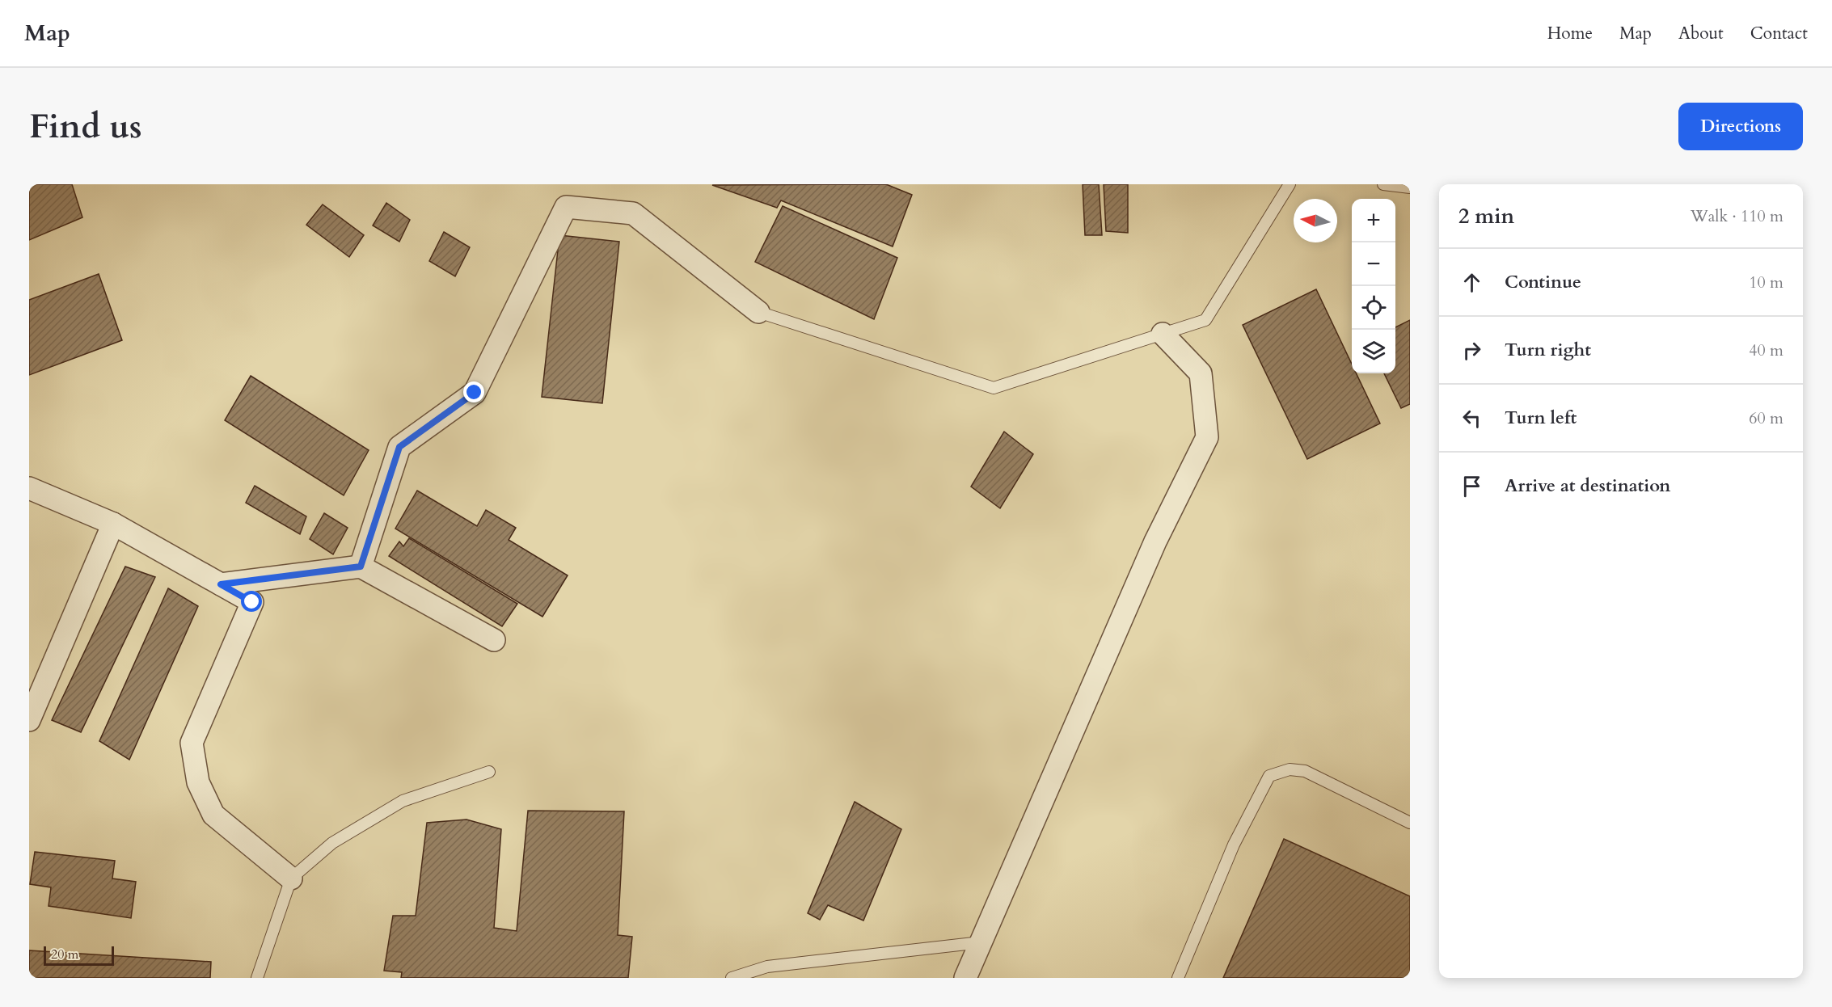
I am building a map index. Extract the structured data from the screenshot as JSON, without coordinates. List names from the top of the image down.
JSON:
{
  "scale_bar": "20 m",
  "north": "left",
  "page": {
    "header": "Map",
    "nav": [
      "Home",
      "Map",
      "About",
      "Contact"
    ],
    "buttons": "Directions",
    "title": "Find us",
    "heading": ["2 min", "Walk · 110 m"],
    "map_buttons": ["+", "−"],
    "list": [
      ["Continue", "10 m"],
      ["Turn right", "40 m"],
      ["Turn left", "60 m"],
      "Arrive at destination"
    ],
    "scale": "20 m"
  }
}
